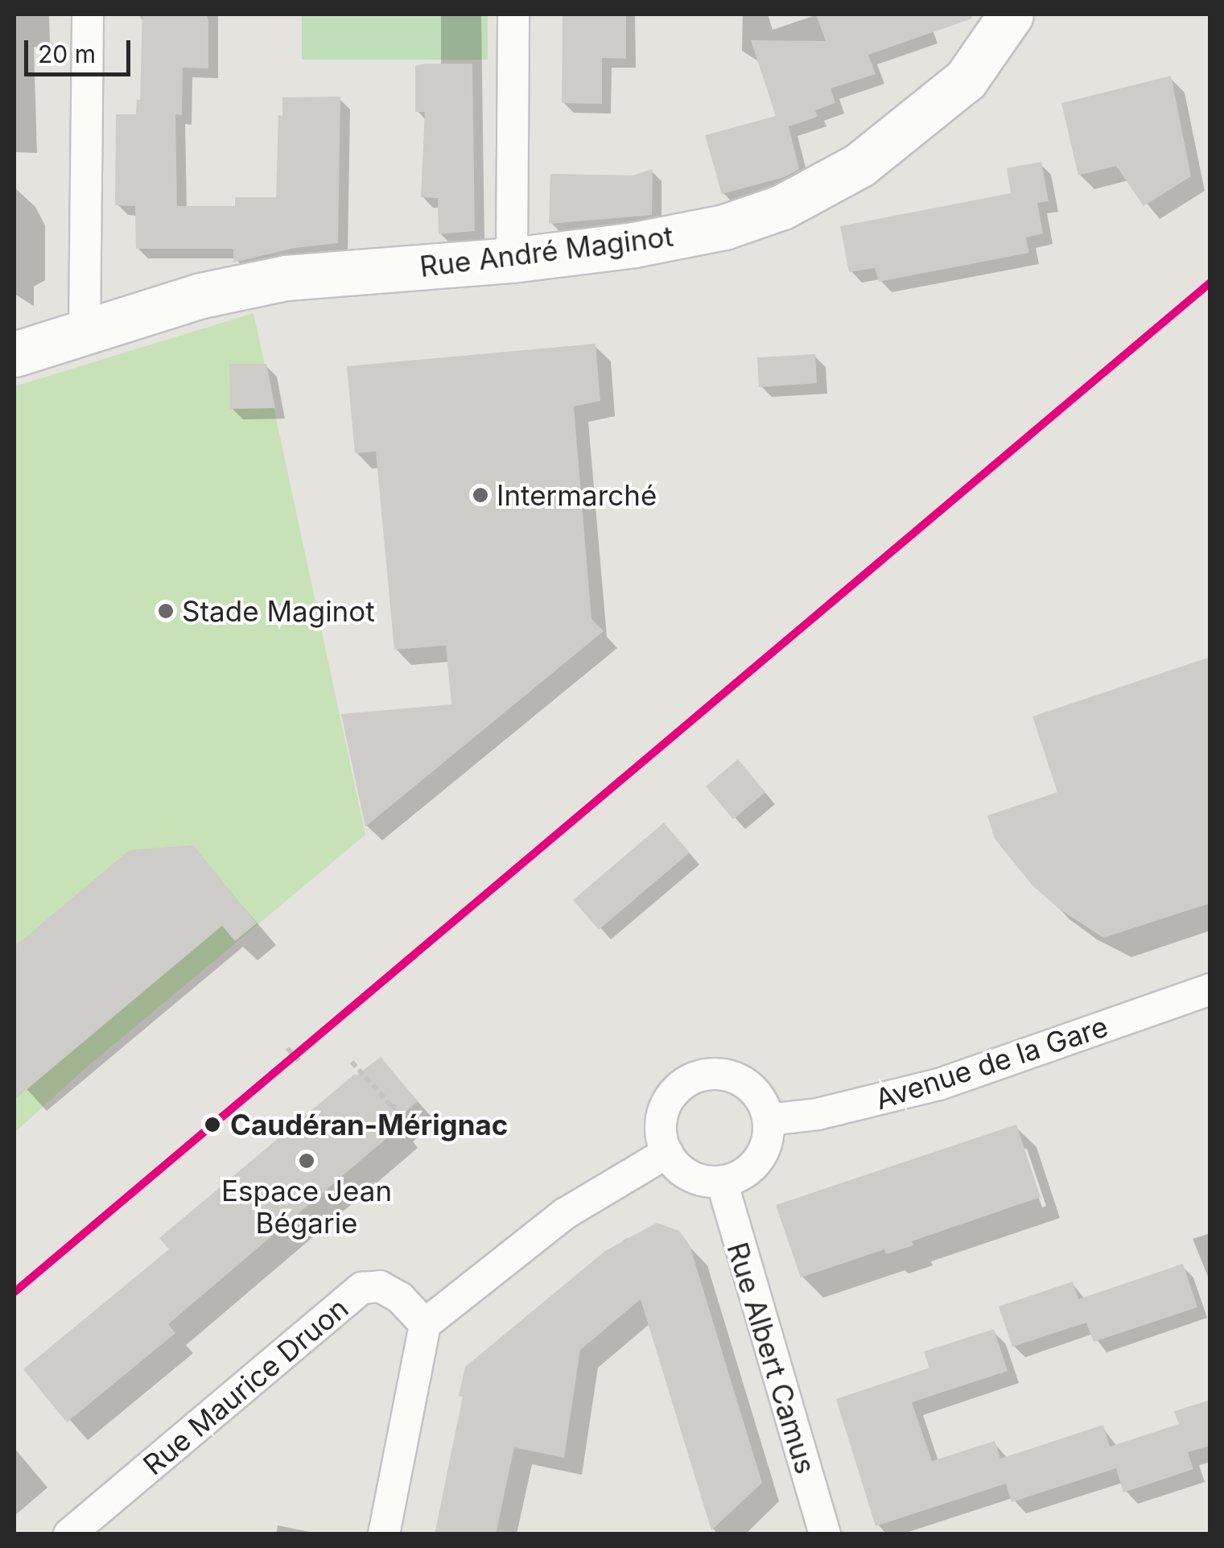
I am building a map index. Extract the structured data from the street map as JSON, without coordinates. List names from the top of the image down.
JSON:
{
  "streets": {
    "street": [
      "Rue André Maginot",
      "Avenue de la Gare",
      "Rue Albert Camus",
      "Rue Maurice Druon"
    ]
  },
  "crossings": [
    ["Avenue de la Gare", "Rue Albert Camus"]
  ],
  "places": [
    "Intermarché",
    "Stade Maginot",
    "Caudéran-Mérignac",
    "Espace Jean Bégarie"
  ],
  "scale_bar": "20 m"
}
